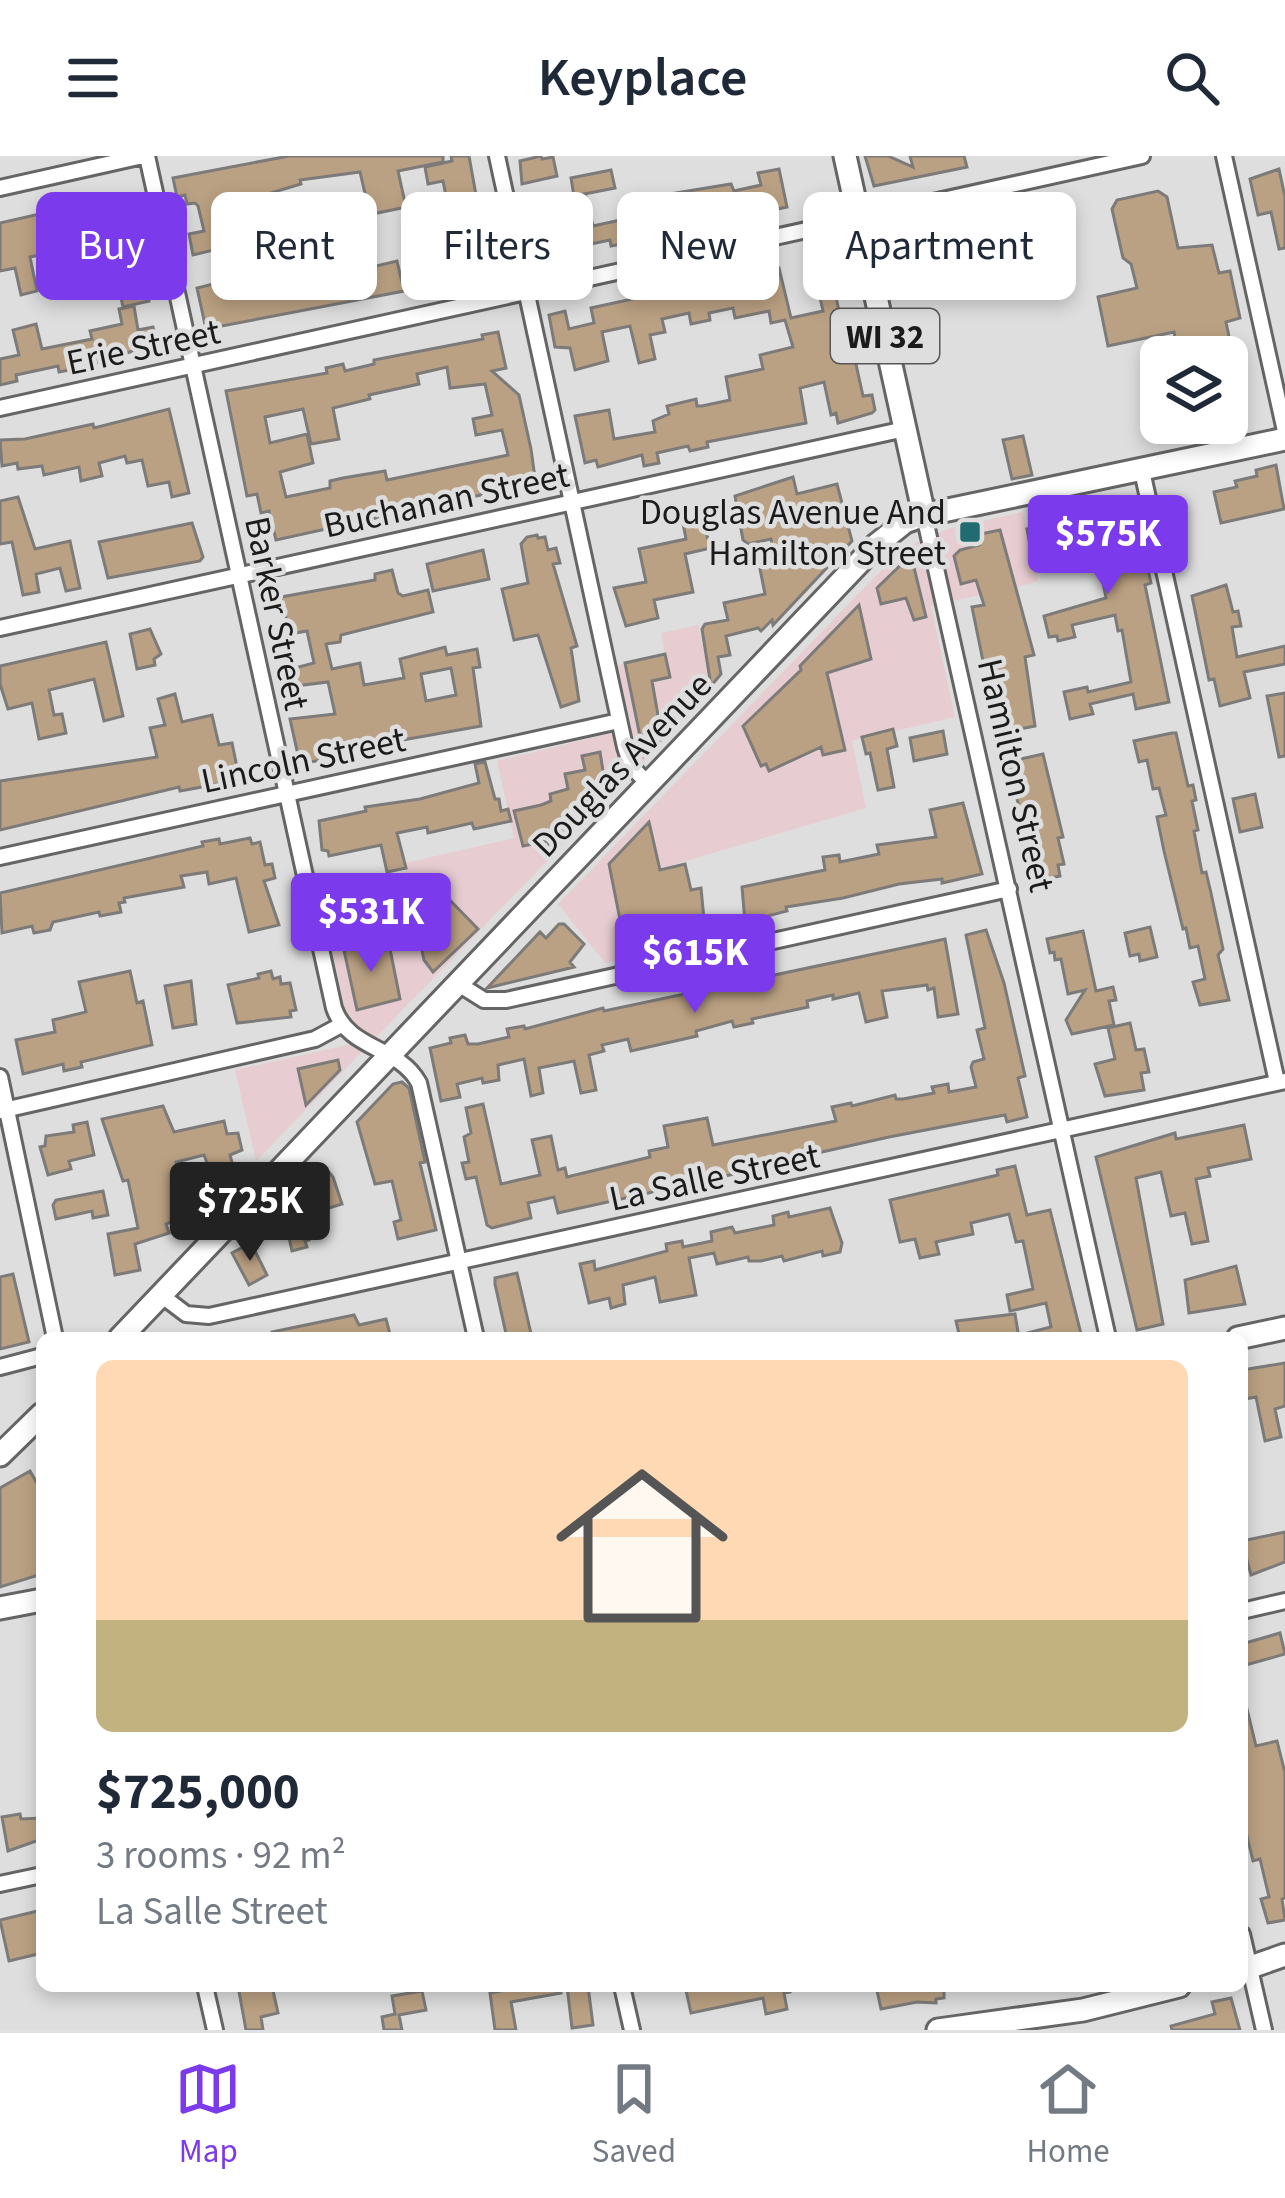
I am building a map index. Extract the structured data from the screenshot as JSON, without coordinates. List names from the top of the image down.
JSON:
{
  "streets": {
    "main road": ["WI 32", "Douglas Avenue", "Hamilton Street"],
    "street": [
      "Erie Street",
      "Buchanan Street",
      "Barker Street",
      "Lincoln Street",
      "La Salle Street"
    ]
  },
  "crossings": [
    ["Erie Street", "Barker Street"],
    ["Buchanan Street", "Barker Street"],
    ["Buchanan Street", "Hamilton Street"],
    ["Barker Street", "Lincoln Street"],
    ["Douglas Avenue", "Hamilton Street"],
    ["Douglas Avenue", "La Salle Street"],
    ["Hamilton Street", "La Salle Street"]
  ],
  "places": {
    "transit": ["Douglas Avenue And Hamilton Street"]
  },
  "page": {
    "header": "Keyplace",
    "chip": [
      "Buy",
      "Rent",
      "Filters",
      "New",
      "Apartment"
    ],
    "price": [
      "$575K",
      "$531K",
      "$615K",
      "$725K"
    ],
    "list": [
      {
        "name": "$725,000",
        "note": "3 rooms · 92 m² · La Salle Street"
      }
    ],
    "tabs": ["Map", "Saved", "Home"]
  }
}
